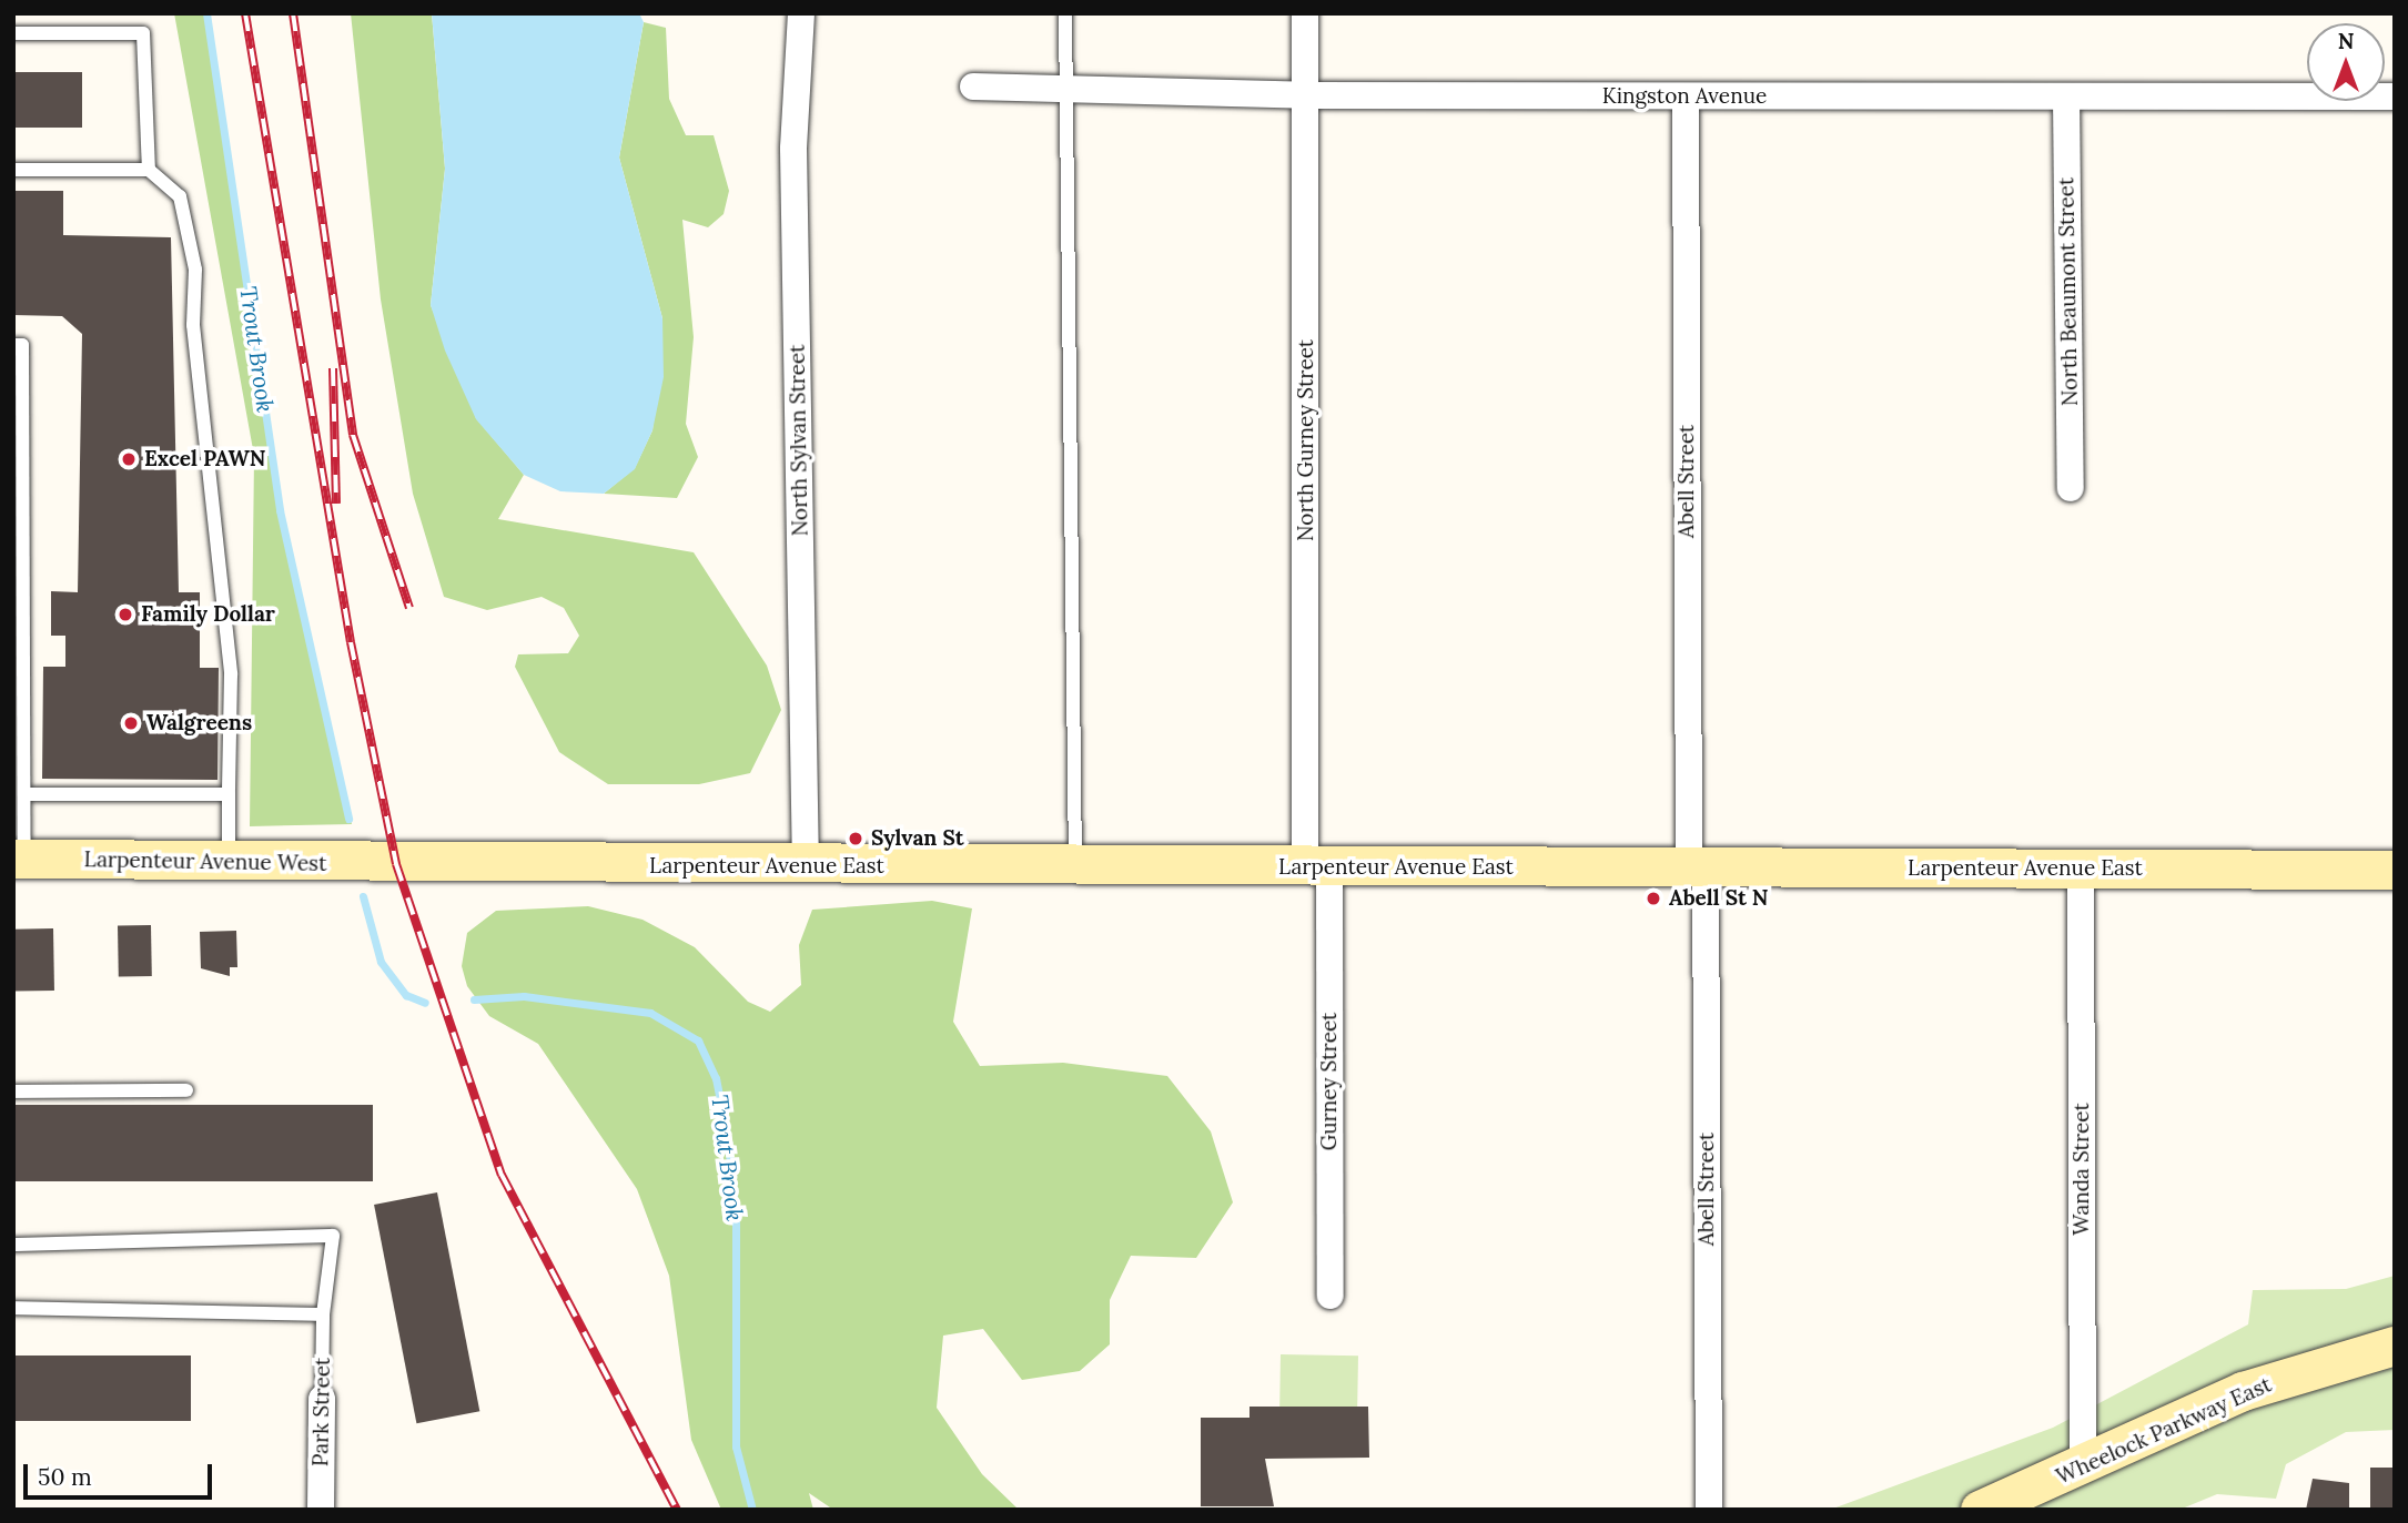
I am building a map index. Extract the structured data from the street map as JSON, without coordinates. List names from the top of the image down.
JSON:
{
  "streets": {
    "main road": ["Larpenteur Avenue West", "Larpenteur Avenue East", "Wheelock Parkway East"],
    "street": [
      "Kingston Avenue",
      "North Beaumont Street",
      "North Sylvan Street",
      "North Gurney Street",
      "Abell Street",
      "Gurney Street",
      "Wanda Street",
      "Park Street"
    ]
  },
  "crossings": [
    ["Kingston Avenue", "North Beaumont Street"],
    ["Kingston Avenue", "North Gurney Street"],
    ["Kingston Avenue", "Abell Street"],
    ["North Sylvan Street", "Larpenteur Avenue East"],
    ["North Gurney Street", "Larpenteur Avenue East"],
    ["North Gurney Street", "Gurney Street"],
    ["Abell Street", "Larpenteur Avenue East"],
    ["Larpenteur Avenue West", "Larpenteur Avenue East"],
    ["Larpenteur Avenue East", "Gurney Street"],
    ["Larpenteur Avenue East", "Wanda Street"],
    ["Wanda Street", "Wheelock Parkway East"]
  ],
  "water": ["Trout Brook"],
  "places": [
    "Excel PAWN",
    "Family Dollar",
    "Walgreens",
    "Sylvan St",
    "Abell St N"
  ],
  "scale_bar": "50 m",
  "north": "top"
}
